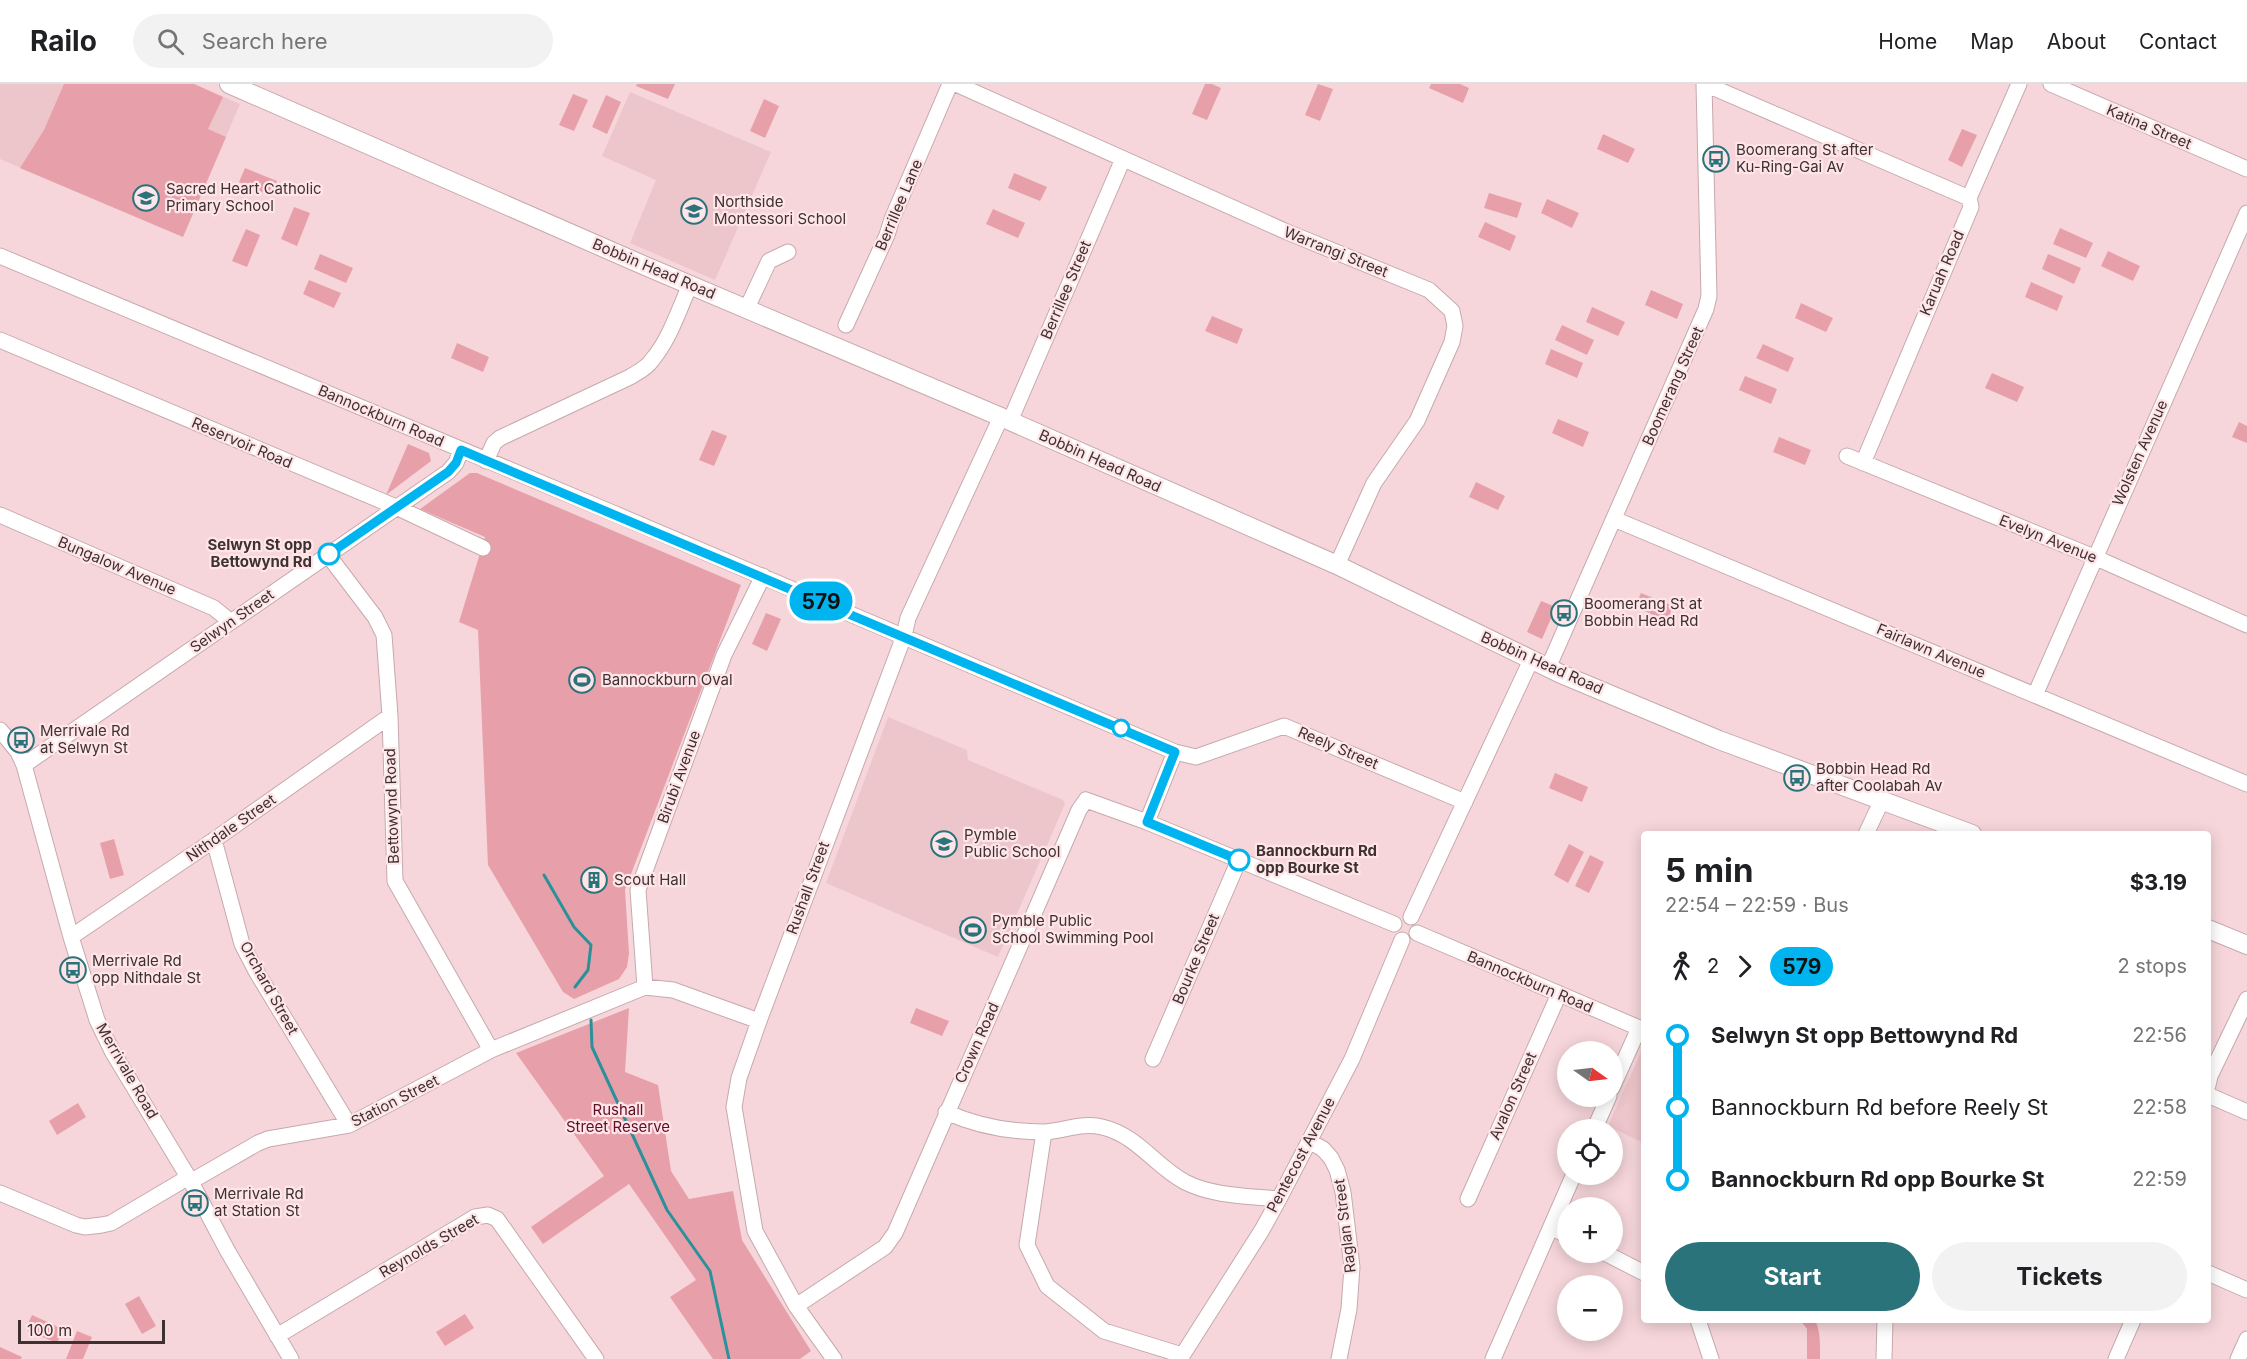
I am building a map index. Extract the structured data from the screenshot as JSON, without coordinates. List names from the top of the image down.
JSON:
{
  "streets": {
    "main road": ["Bobbin Head Road"],
    "street": [
      "Katina Street",
      "Berrillee Lane",
      "Warrangi Street",
      "Karuah Road",
      "Berrillee Street",
      "Boomerang Street",
      "Bannockburn Road",
      "Reservoir Road",
      "Wolsten Avenue",
      "Evelyn Avenue",
      "Bungalow Avenue",
      "Selwyn Street",
      "Fairlawn Avenue",
      "Reely Street",
      "Birubi Avenue",
      "Bettowynd Road",
      "Nithdale Street",
      "Rushall Street",
      "Bourke Street",
      "Orchard Street",
      "Crown Road",
      "Merrivale Road",
      "Avalon Street",
      "Station Street",
      "Pentecost Avenue",
      "Raglan Street",
      "Reynolds Street"
    ]
  },
  "crossings": [
    ["Warrangi Street", "Bobbin Head Road"],
    ["Warrangi Street", "Berrillee Street"],
    ["Bobbin Head Road", "Berrillee Street"],
    ["Bobbin Head Road", "Boomerang Street"],
    ["Bobbin Head Road", "Rushall Street"],
    ["Karuah Road", "Evelyn Avenue"],
    ["Berrillee Street", "Rushall Street"],
    ["Boomerang Street", "Fairlawn Avenue"],
    ["Bannockburn Road", "Selwyn Street"],
    ["Bannockburn Road", "Reely Street"],
    ["Bannockburn Road", "Birubi Avenue"],
    ["Bannockburn Road", "Rushall Street"],
    ["Bannockburn Road", "Avalon Street"],
    ["Bannockburn Road", "Pentecost Avenue"],
    ["Reservoir Road", "Selwyn Street"],
    ["Wolsten Avenue", "Evelyn Avenue"],
    ["Wolsten Avenue", "Fairlawn Avenue"],
    ["Bungalow Avenue", "Selwyn Street"],
    ["Selwyn Street", "Bettowynd Road"],
    ["Selwyn Street", "Merrivale Road"],
    ["Birubi Avenue", "Station Street"],
    ["Bettowynd Road", "Nithdale Street"],
    ["Bettowynd Road", "Station Street"],
    ["Nithdale Street", "Orchard Street"],
    ["Nithdale Street", "Merrivale Road"],
    ["Rushall Street", "Crown Road"],
    ["Rushall Street", "Station Street"],
    ["Orchard Street", "Station Street"],
    ["Merrivale Road", "Station Street"],
    ["Merrivale Road", "Reynolds Street"],
    ["Pentecost Avenue", "Raglan Street"]
  ],
  "parks": ["Rushall Street Reserve"],
  "places": {
    "bus stop": [
      "Boomerang St after Ku-Ring-Gai Av",
      "Boomerang St at Bobbin Head Rd",
      "Merrivale Rd at Selwyn St",
      "Bobbin Head Rd after Coolabah Av",
      "Merrivale Rd opp Nithdale St",
      "Merrivale Rd at Station St"
    ],
    "school or university": ["Sacred Heart Catholic Primary School", "Northside Montessori School", "Pymble Public School"],
    "other": ["Selwyn St opp Bettowynd Rd", "Bannockburn Rd opp Bourke St"],
    "sports": ["Bannockburn Oval", "Pymble Public School Swimming Pool"],
    "building": ["Scout Hall"]
  },
  "lines": ["bus line 579"],
  "scale_bar": "100 m",
  "north": "right",
  "page": {
    "header": "Railo",
    "search": "Search here",
    "nav": [
      "Home",
      "Map",
      "About",
      "Contact"
    ],
    "on_map": "579",
    "heading": ["5 min", "22:54 – 22:59 · Bus", "$3.19"],
    "legs": ["2", "579", "2 stops"],
    "list": [
      {
        "name": "Selwyn St opp Bettowynd Rd",
        "value": "22:56"
      },
      {
        "name": "Bannockburn Rd before Reely St",
        "value": "22:58"
      },
      {
        "name": "Bannockburn Rd opp Bourke St",
        "value": "22:59"
      }
    ],
    "map_buttons": ["+", "−"],
    "buttons": ["Start", "Tickets"],
    "scale": "100 m"
  }
}
